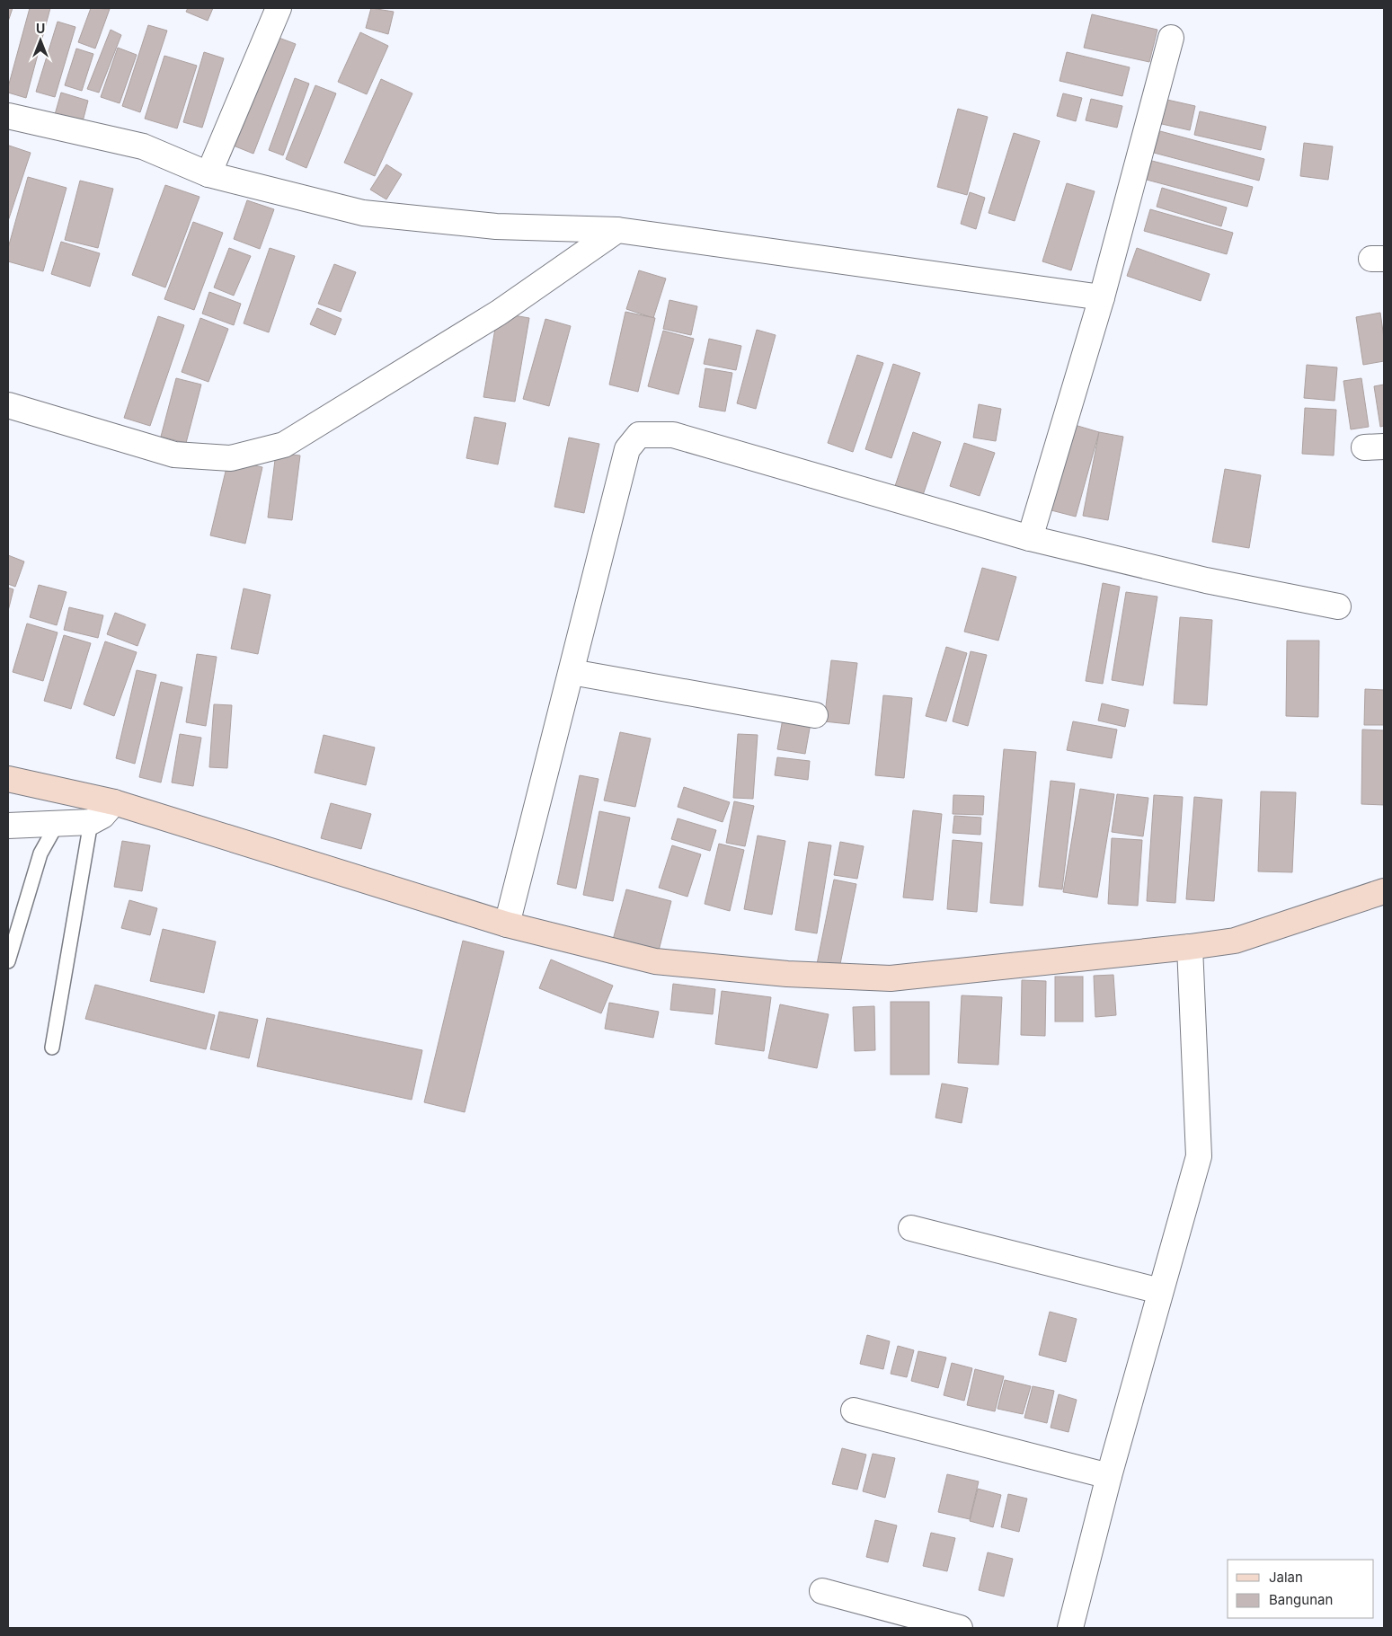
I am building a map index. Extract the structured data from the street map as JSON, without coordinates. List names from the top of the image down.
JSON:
{
  "legend": ["Jalan", "Bangunan"],
  "north": "top"
}
